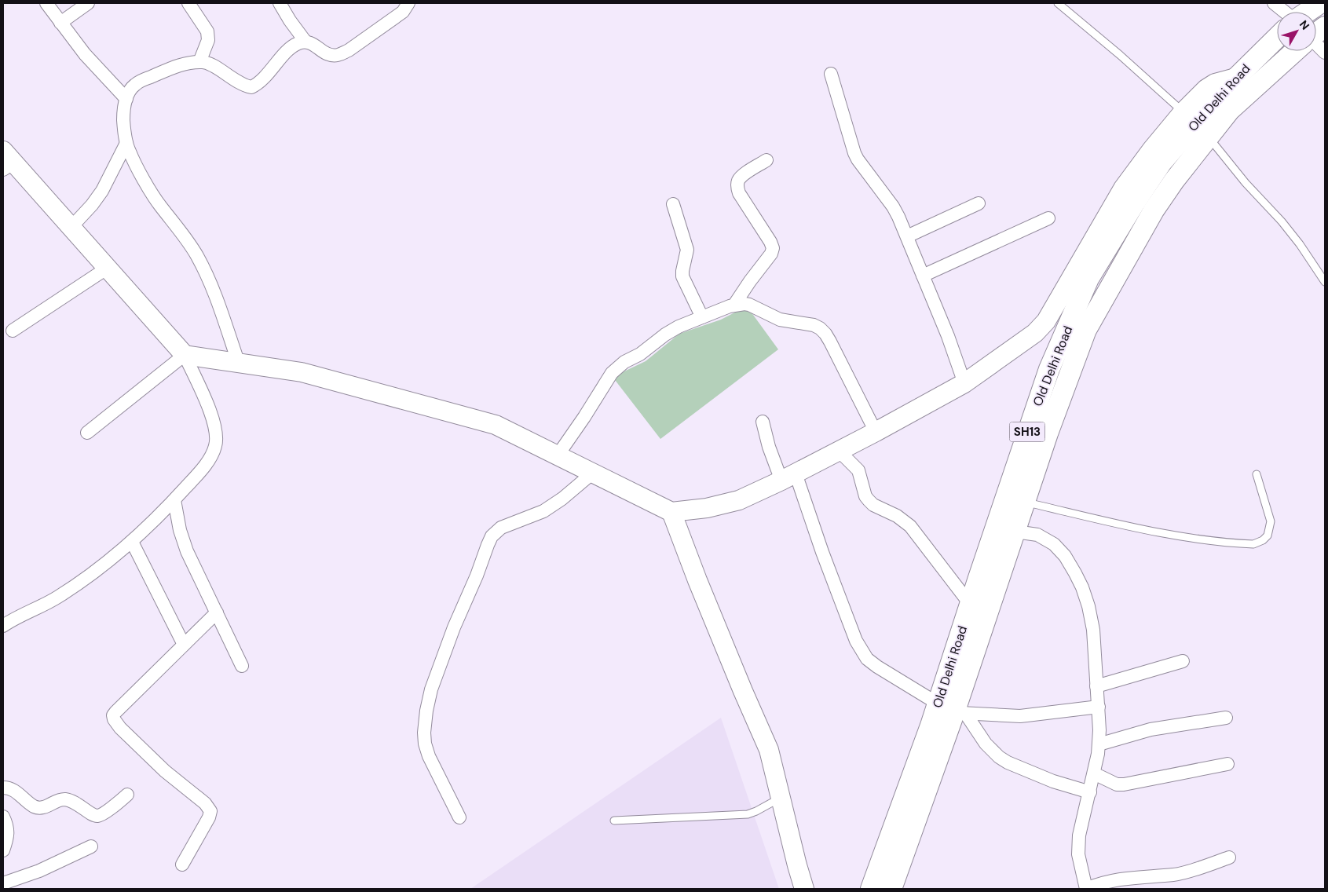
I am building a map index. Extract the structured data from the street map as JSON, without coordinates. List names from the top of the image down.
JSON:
{
  "streets": {
    "main road": ["Old Delhi Road", "SH13"]
  },
  "north": "top right"
}
